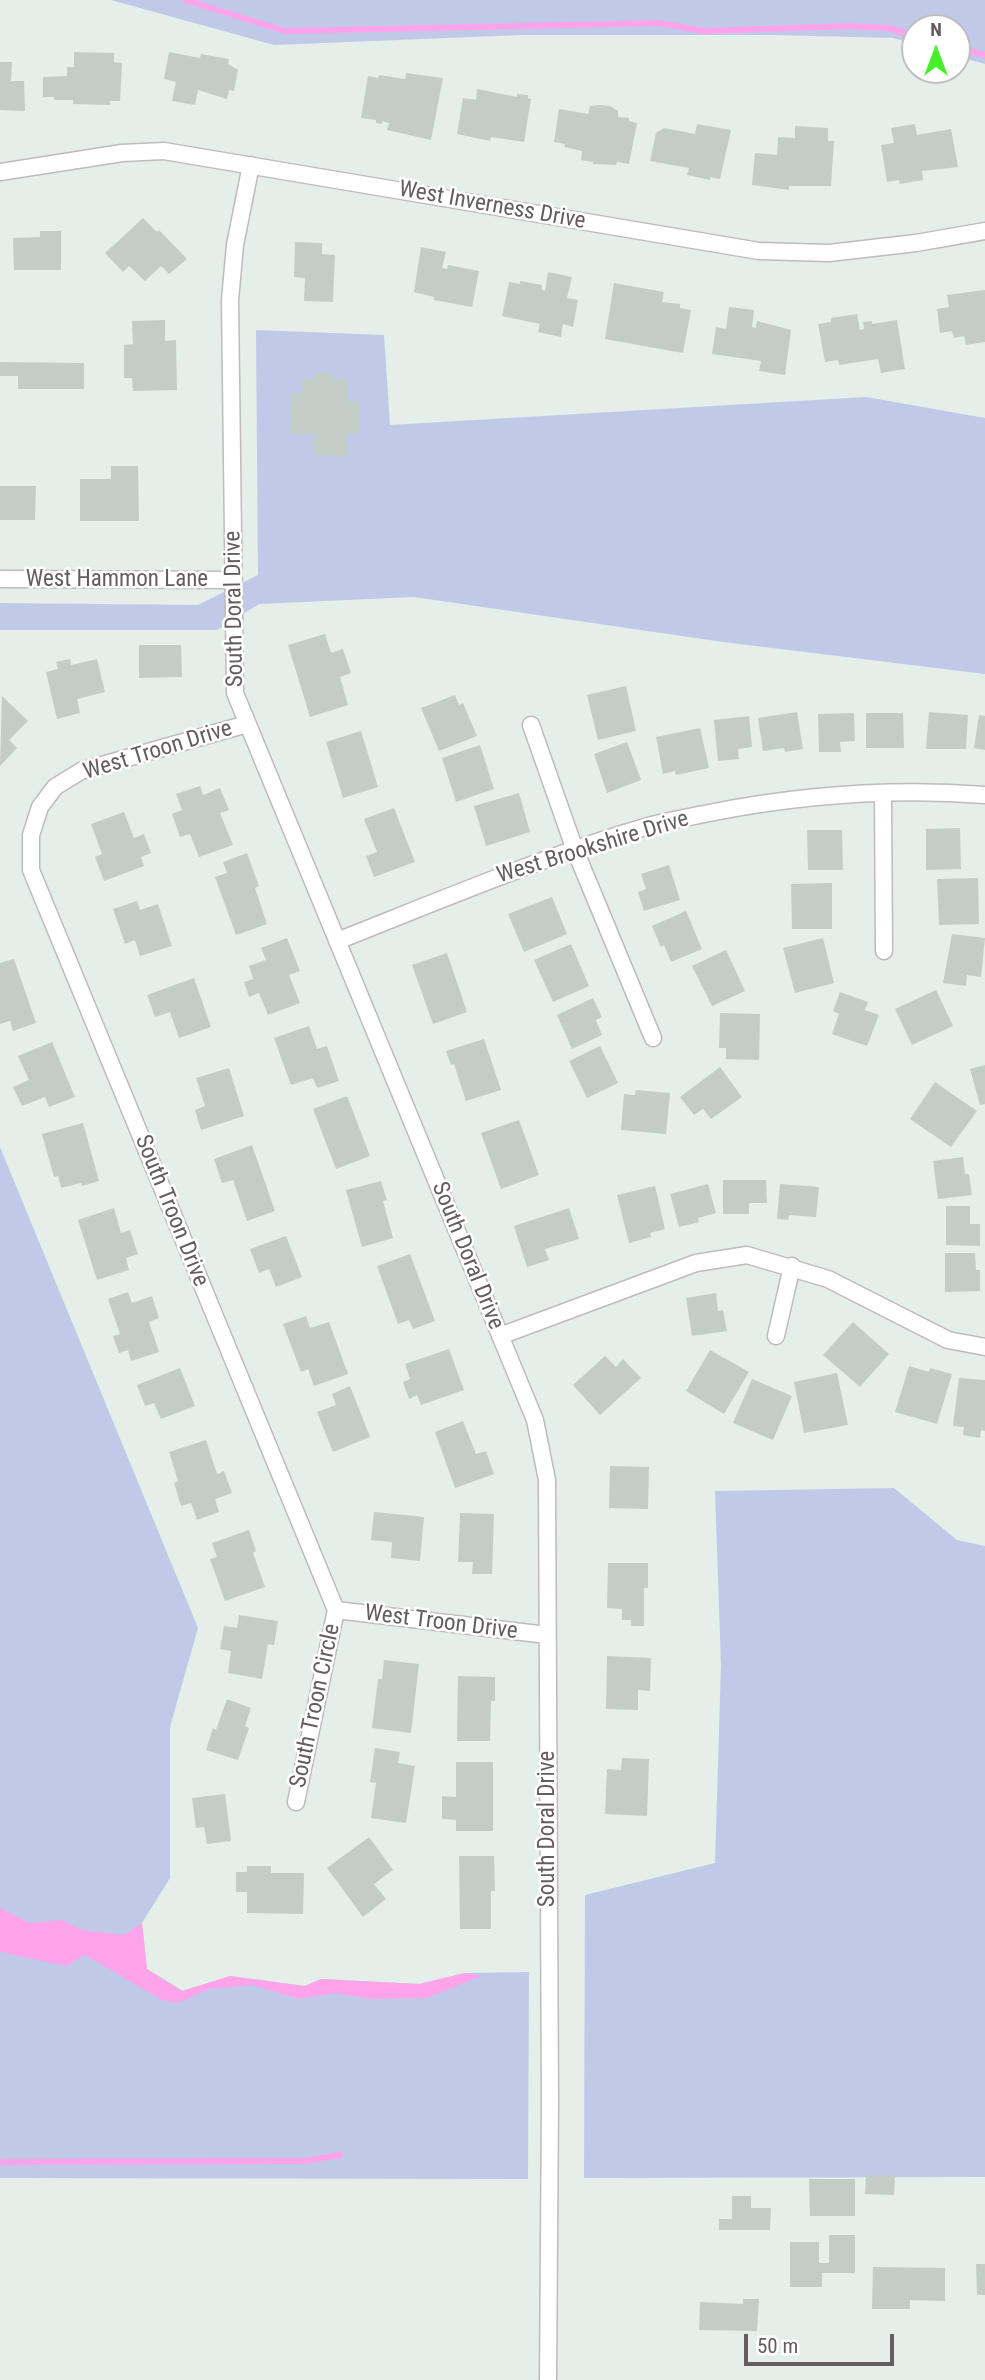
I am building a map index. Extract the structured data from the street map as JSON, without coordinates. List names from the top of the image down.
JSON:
{
  "streets": {
    "street": [
      "West Inverness Drive",
      "West Hammon Lane",
      "South Doral Drive",
      "West Troon Drive",
      "West Brookshire Drive",
      "South Troon Drive",
      "South Troon Circle"
    ]
  },
  "crossings": [
    ["West Inverness Drive", "South Doral Drive"],
    ["West Hammon Lane", "South Doral Drive"],
    ["South Doral Drive", "West Troon Drive"],
    ["South Doral Drive", "West Brookshire Drive"],
    ["West Troon Drive", "South Troon Drive"],
    ["West Troon Drive", "South Troon Circle"],
    ["South Troon Drive", "South Troon Circle"]
  ],
  "scale_bar": "50 m",
  "north": "top"
}
